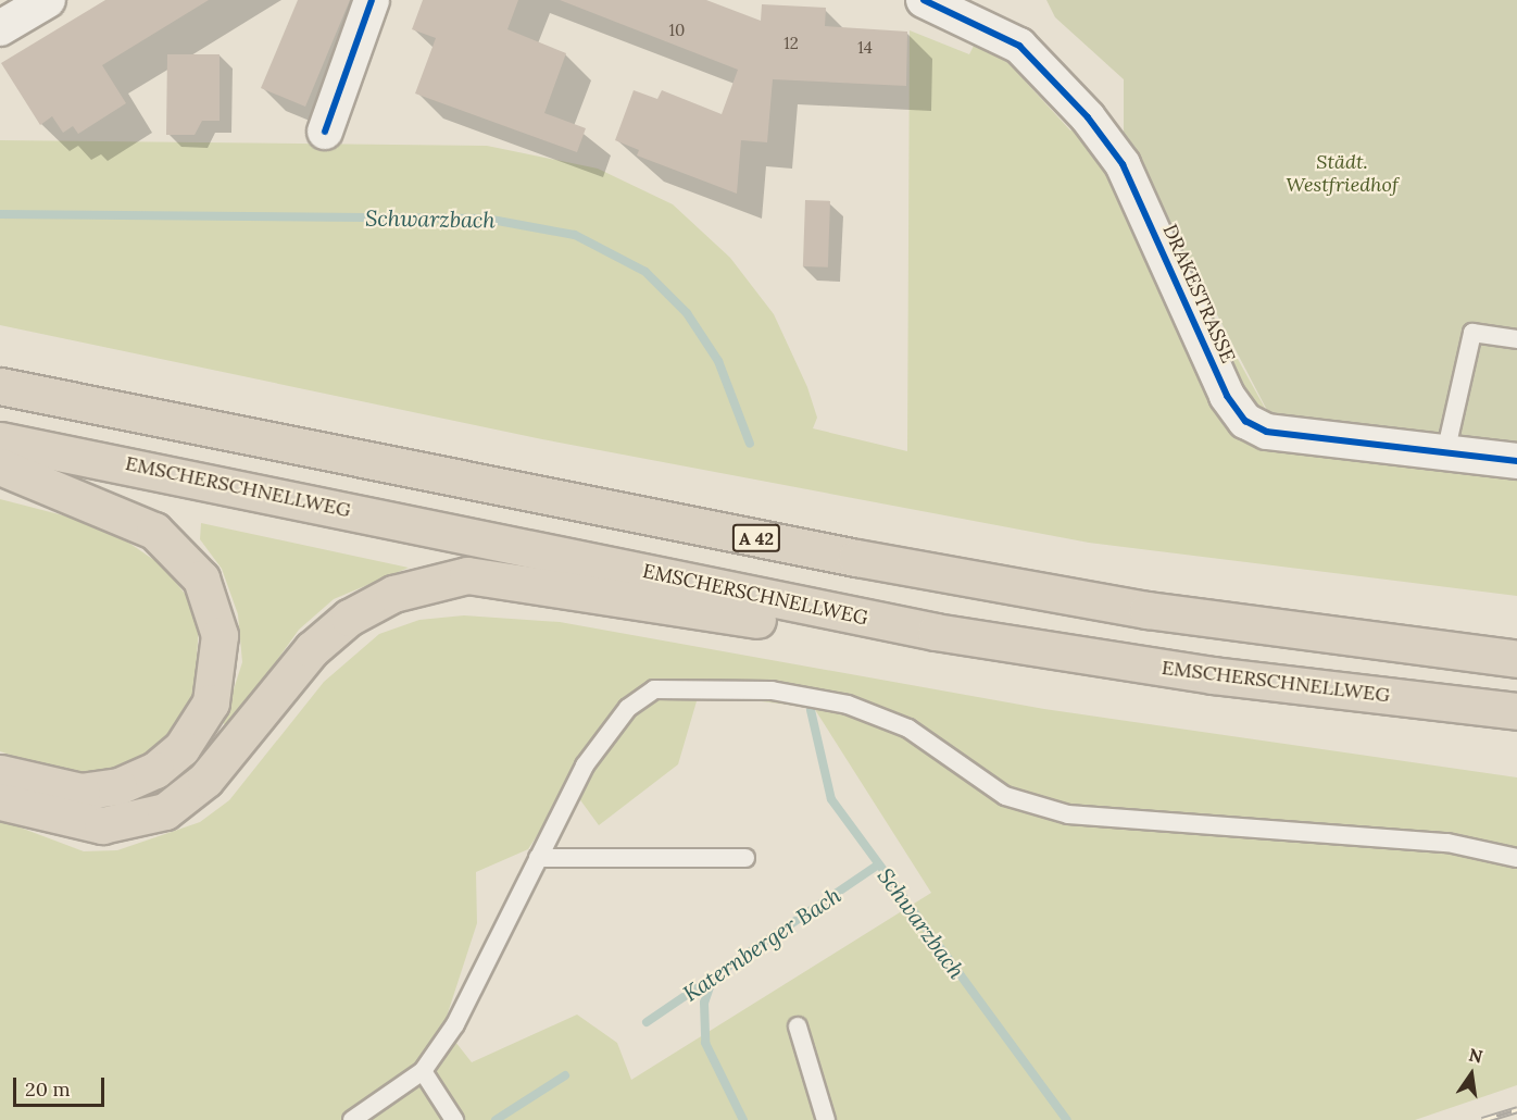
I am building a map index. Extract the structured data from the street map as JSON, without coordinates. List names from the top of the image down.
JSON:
{
  "streets": {
    "highway": ["EMSCHERSCHNELLWEG", "A 42"],
    "street": ["DRAKESTRASSE"]
  },
  "water": ["Schwarzbach", "Katernberger Bach"],
  "parks": ["Städt. Westfriedhof"],
  "house_numbers": ["10", "12", "14"],
  "scale_bar": "20 m",
  "north": "top"
}
